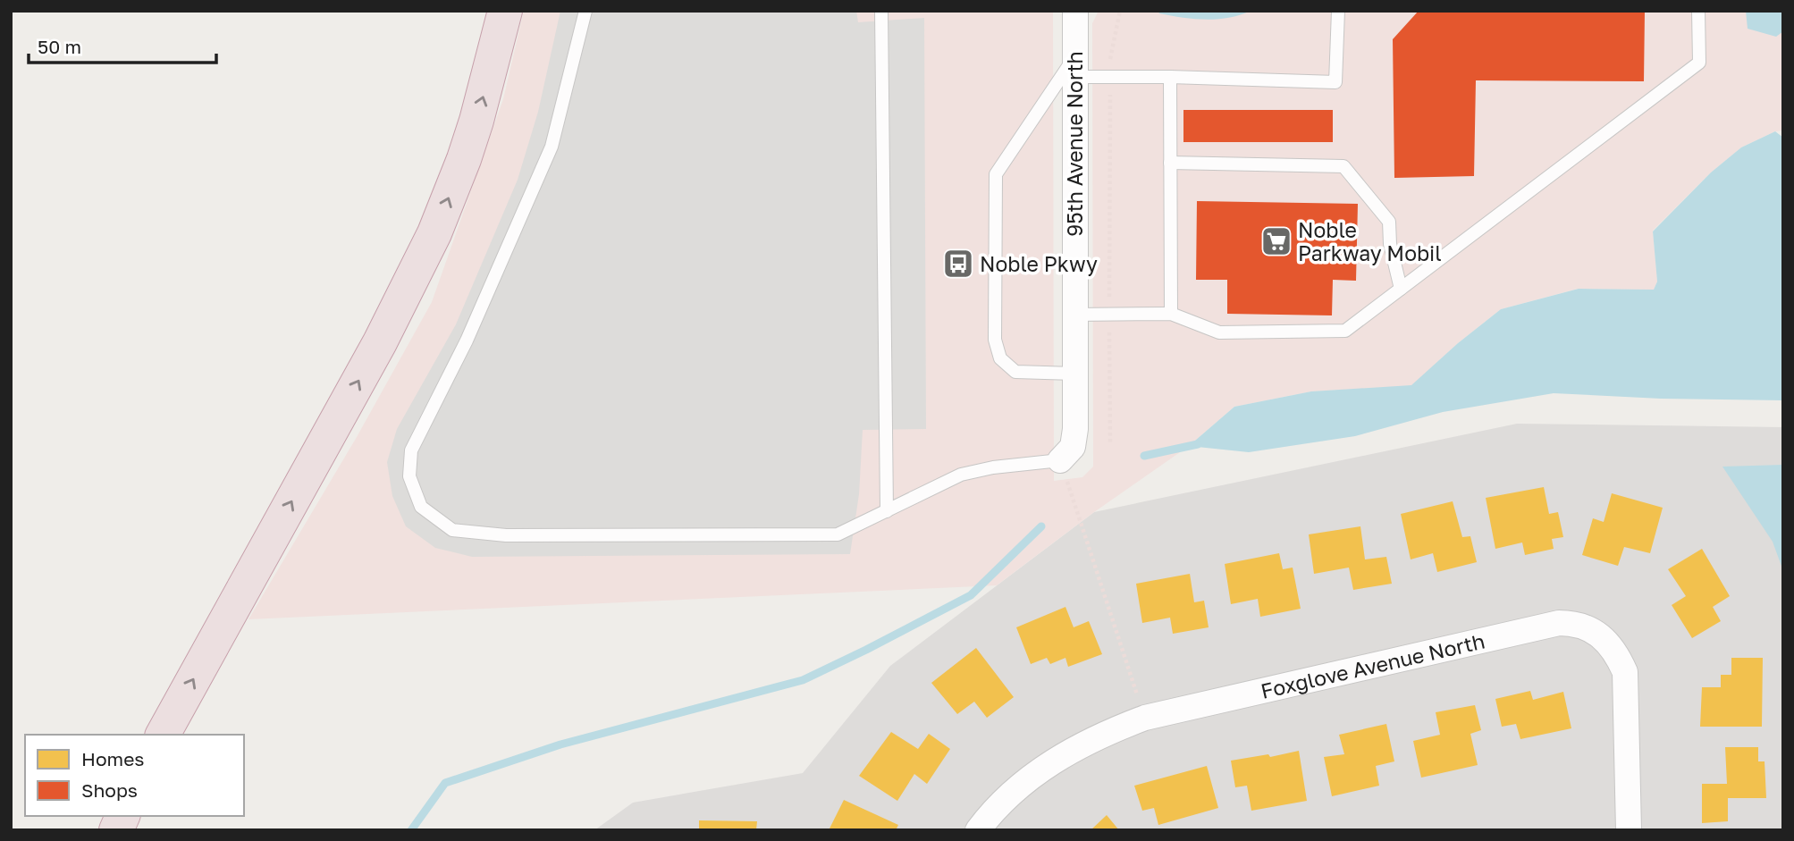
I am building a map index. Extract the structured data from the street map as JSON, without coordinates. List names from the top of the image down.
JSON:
{
  "streets": {
    "street": ["95th Avenue North", "Foxglove Avenue North"]
  },
  "places": {
    "supermarket": ["Noble Parkway Mobil"],
    "bus stop": ["Noble Pkwy"]
  },
  "legend": ["Homes", "Shops"],
  "scale_bar": "50 m"
}
